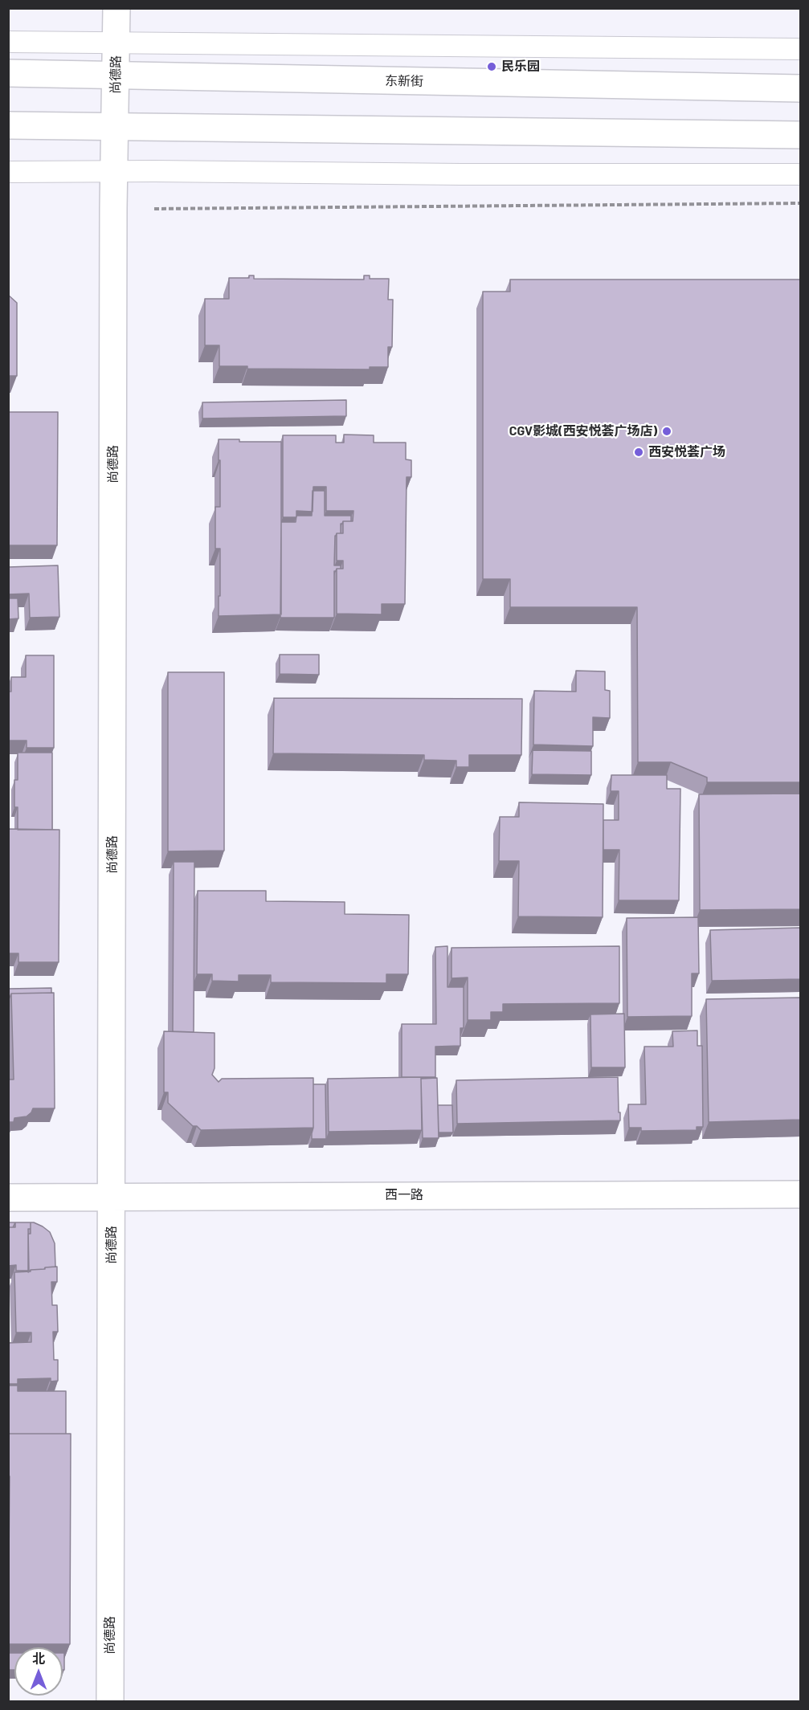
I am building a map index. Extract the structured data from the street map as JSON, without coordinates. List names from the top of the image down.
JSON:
{
  "streets": {
    "street": ["尚德路", "东新街", "西一路"]
  },
  "crossings": [
    ["尚德路", "东新街"],
    ["尚德路", "西一路"]
  ],
  "places": ["民乐园", "CGV影城(西安悦荟广场店)", "西安悦荟广场"],
  "north": "top"
}
